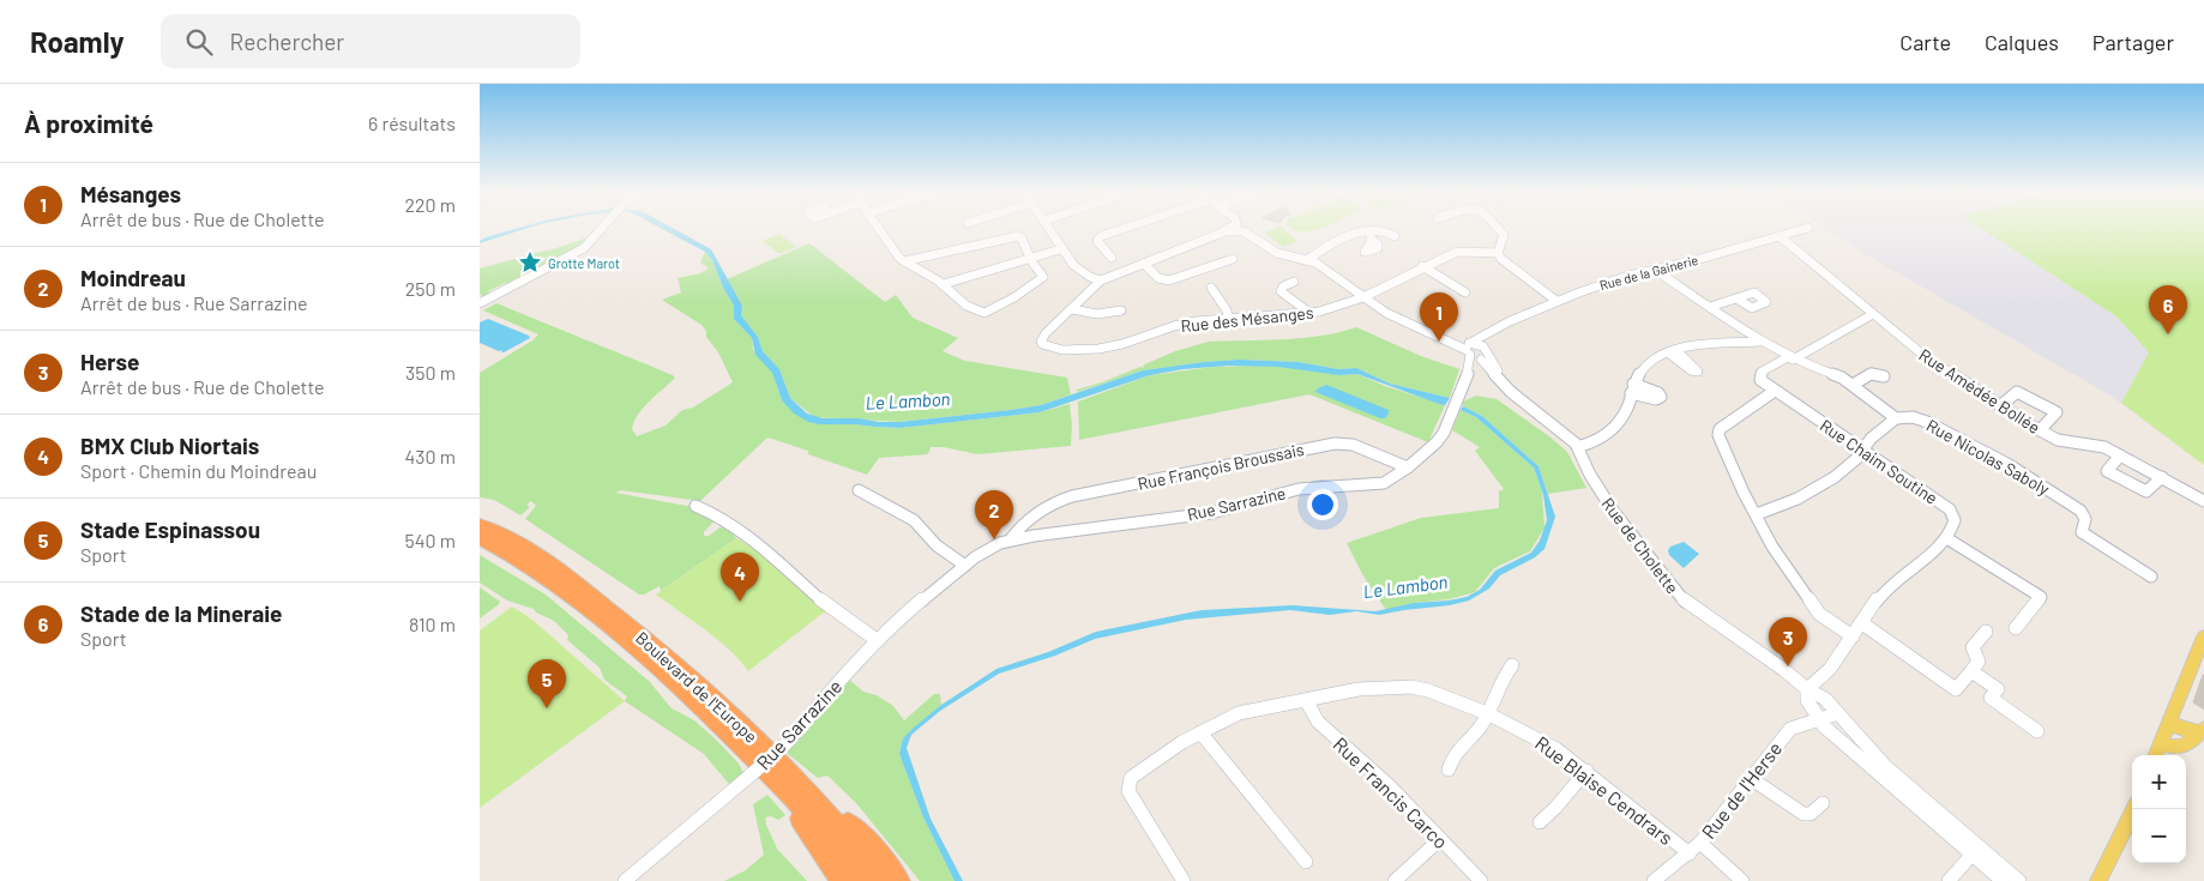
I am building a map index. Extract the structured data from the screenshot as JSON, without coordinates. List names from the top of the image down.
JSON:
{
  "streets": {
    "highway": ["Boulevard de l'Europe"],
    "street": [
      "Rue de la Gainerie",
      "Rue des Mésanges",
      "Rue Amédée Bollée",
      "Rue Nicolas Saboly",
      "Rue Chaim Soutine",
      "Rue François Broussais",
      "Rue Sarrazine",
      "Rue de Cholette",
      "Rue Blaise Cendrars",
      "Rue de l'Herse",
      "Rue Francis Carco"
    ]
  },
  "crossings": [
    ["Rue de la Gainerie", "Rue Amédée Bollée"],
    ["Rue de la Gainerie", "Rue Sarrazine"],
    ["Rue de la Gainerie", "Rue de Cholette"],
    ["Rue des Mésanges", "Rue de Cholette"],
    ["Rue François Broussais", "Rue Sarrazine"],
    ["Rue Sarrazine", "Rue de Cholette"],
    ["Rue de Cholette", "Rue de l'Herse"],
    ["Rue Blaise Cendrars", "Rue de l'Herse"],
    ["Rue Blaise Cendrars", "Rue Francis Carco"]
  ],
  "water": ["Le Lambon"],
  "places": {
    "place": ["Grotte Marot"]
  },
  "page": {
    "header": "Roamly",
    "search": "Rechercher",
    "nav": ["Carte", "Calques", "Partager"],
    "heading": ["À proximité", "6 résultats"],
    "list": [
      {
        "mark": "1",
        "name": "Mésanges",
        "note": "Arrêt de bus · Rue de Cholette",
        "value": "220 m"
      },
      {
        "mark": "2",
        "name": "Moindreau",
        "note": "Arrêt de bus · Rue Sarrazine",
        "value": "250 m"
      },
      {
        "mark": "3",
        "name": "Herse",
        "note": "Arrêt de bus · Rue de Cholette",
        "value": "350 m"
      },
      {
        "mark": "4",
        "name": "BMX Club Niortais",
        "note": "Sport · Chemin du Moindreau",
        "value": "430 m"
      },
      {
        "mark": "5",
        "name": "Stade Espinassou",
        "note": "Sport",
        "value": "540 m"
      },
      {
        "mark": "6",
        "name": "Stade de la Mineraie",
        "note": "Sport",
        "value": "810 m"
      }
    ],
    "pins": [
      "6",
      "1",
      "2",
      "4",
      "3",
      "5"
    ],
    "map_buttons": ["+", "−"]
  }
}
